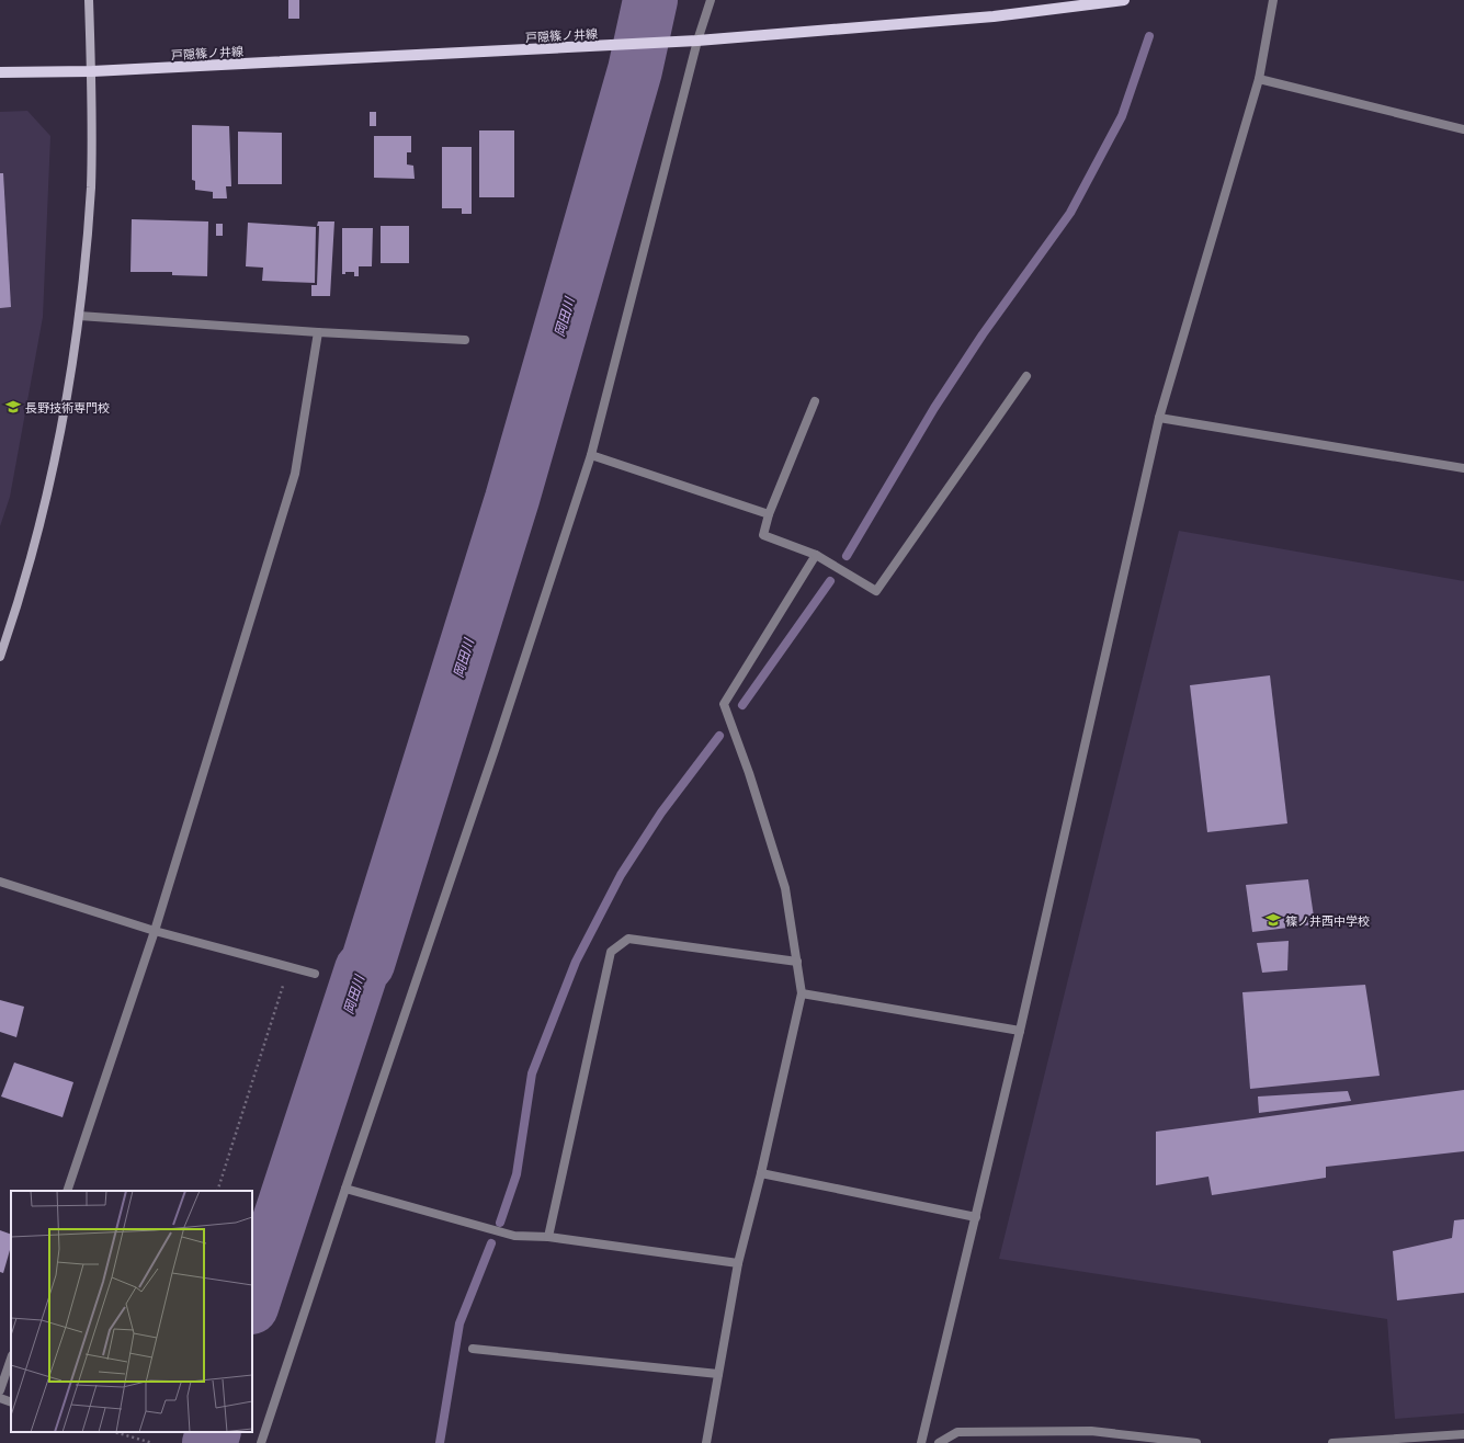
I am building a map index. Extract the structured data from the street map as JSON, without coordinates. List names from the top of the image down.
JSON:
{
  "streets": {
    "main road": ["戸隠篠ノ井線"]
  },
  "water": ["岡田川"],
  "places": {
    "school or university": ["長野技術専門校", "篠ノ井西中学校"]
  }
}
